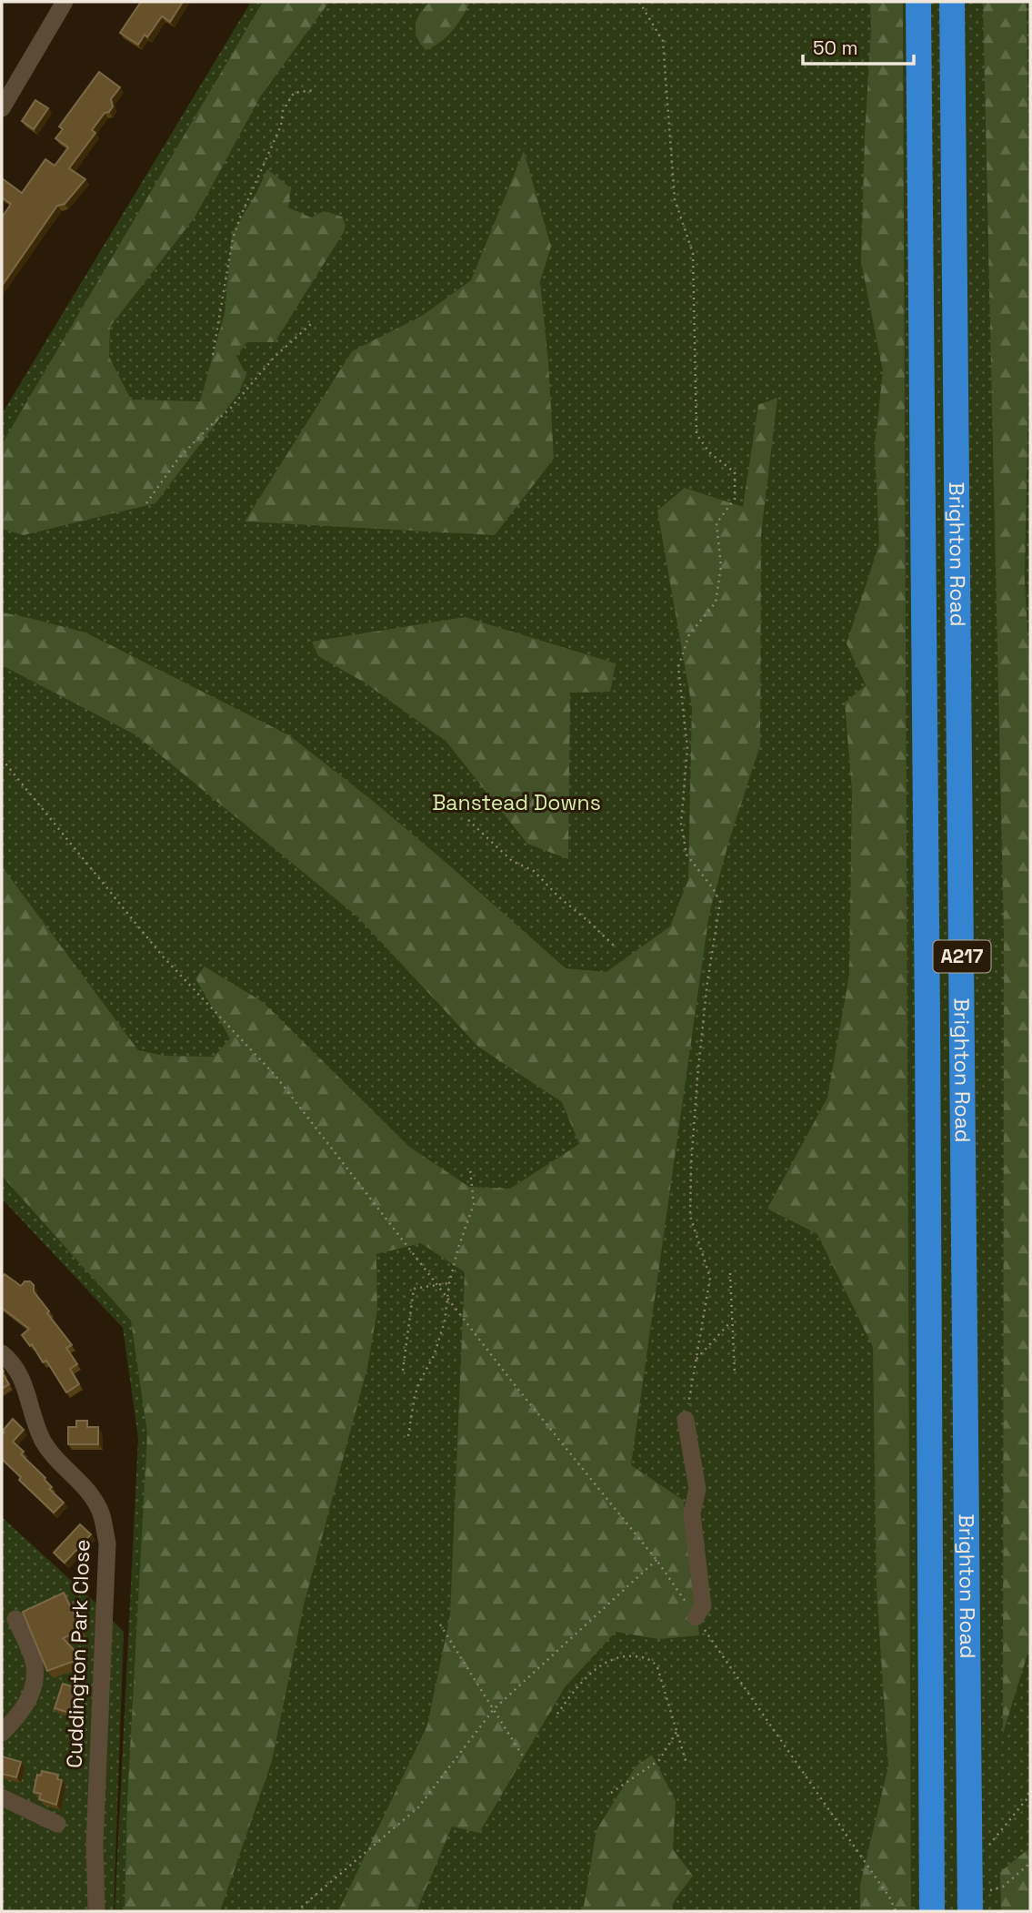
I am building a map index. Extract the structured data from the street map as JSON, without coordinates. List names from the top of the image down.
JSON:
{
  "streets": {
    "highway": ["Brighton Road", "A217"],
    "street": ["Cuddington Park Close"]
  },
  "parks": ["Banstead Downs"],
  "scale_bar": "50 m"
}
